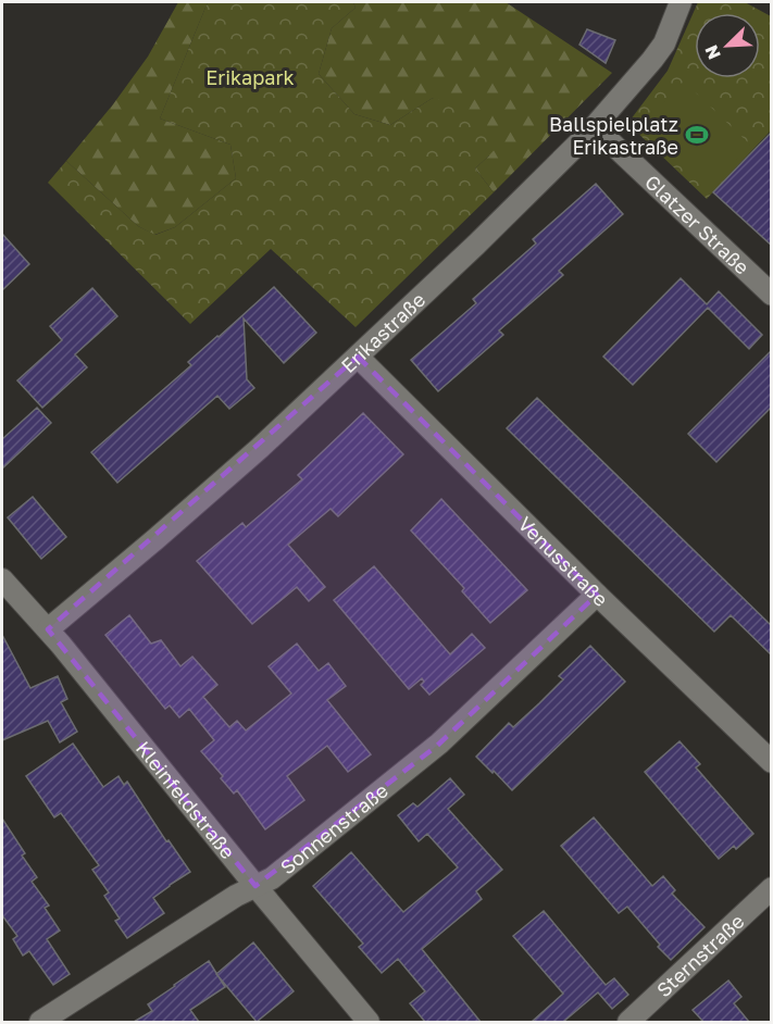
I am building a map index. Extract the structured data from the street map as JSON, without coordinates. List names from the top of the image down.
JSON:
{
  "streets": {
    "street": [
      "Glatzer Straße",
      "Erikastraße",
      "Venusstraße",
      "Kleinfeldstraße",
      "Sonnenstraße",
      "Sternstraße"
    ]
  },
  "crossings": [
    ["Glatzer Straße", "Erikastraße"],
    ["Erikastraße", "Venusstraße"],
    ["Erikastraße", "Kleinfeldstraße"],
    ["Venusstraße", "Sonnenstraße"],
    ["Kleinfeldstraße", "Sonnenstraße"]
  ],
  "parks": ["Erikapark"],
  "places": {
    "sports": ["Ballspielplatz Erikastraße"]
  },
  "north": "bottom left"
}
